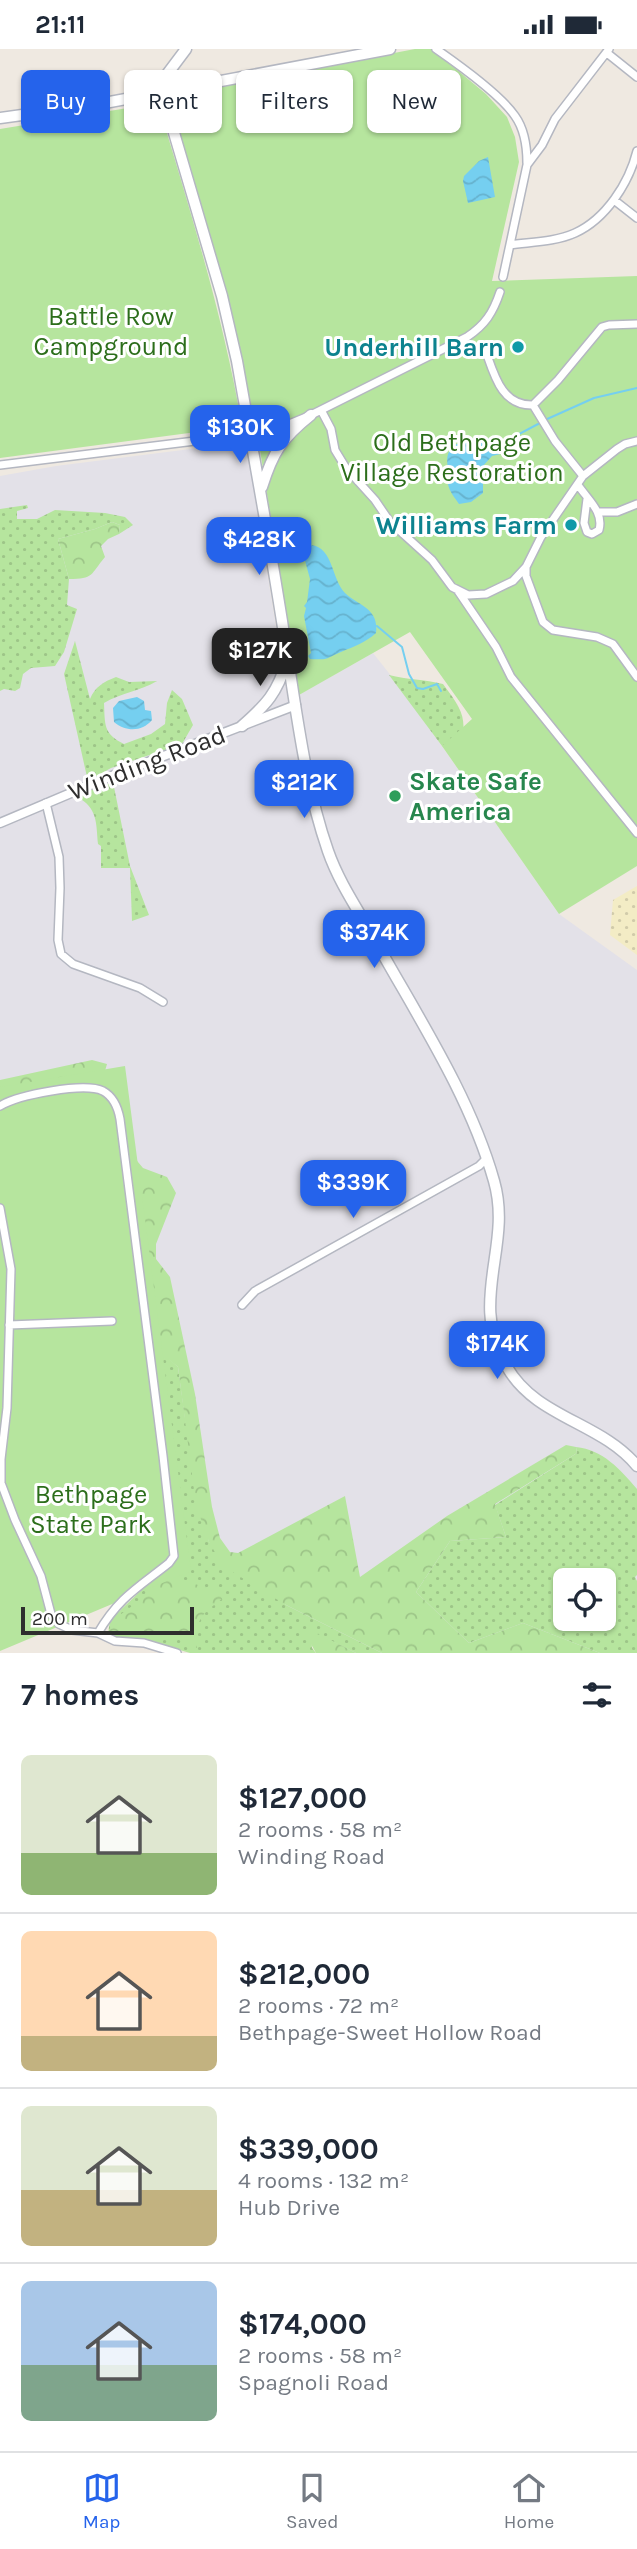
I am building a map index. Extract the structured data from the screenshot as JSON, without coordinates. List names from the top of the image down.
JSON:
{
  "streets": {
    "street": ["Winding Road"]
  },
  "parks": ["Battle Row Campground", "Old Bethpage Village Restoration", "Bethpage State Park"],
  "places": ["Underhill Barn", "Williams Farm", "Skate Safe America"],
  "scale_bar": "200 m",
  "page": {
    "status": "21:11",
    "chip": [
      "Buy",
      "Rent",
      "Filters",
      "New"
    ],
    "price": [
      "$130K",
      "$428K",
      "$127K",
      "$212K",
      "$374K",
      "$339K",
      "$174K"
    ],
    "scale": "200 m",
    "heading": "7 homes",
    "list": [
      {
        "name": "$127,000",
        "note": "2 rooms · 58 m² · Winding Road"
      },
      {
        "name": "$212,000",
        "note": "2 rooms · 72 m² · Bethpage-Sweet Hollow Road"
      },
      {
        "name": "$339,000",
        "note": "4 rooms · 132 m² · Hub Drive"
      },
      {
        "name": "$174,000",
        "note": "2 rooms · 58 m² · Spagnoli Road"
      }
    ],
    "tabs": ["Map", "Saved", "Home"]
  }
}
